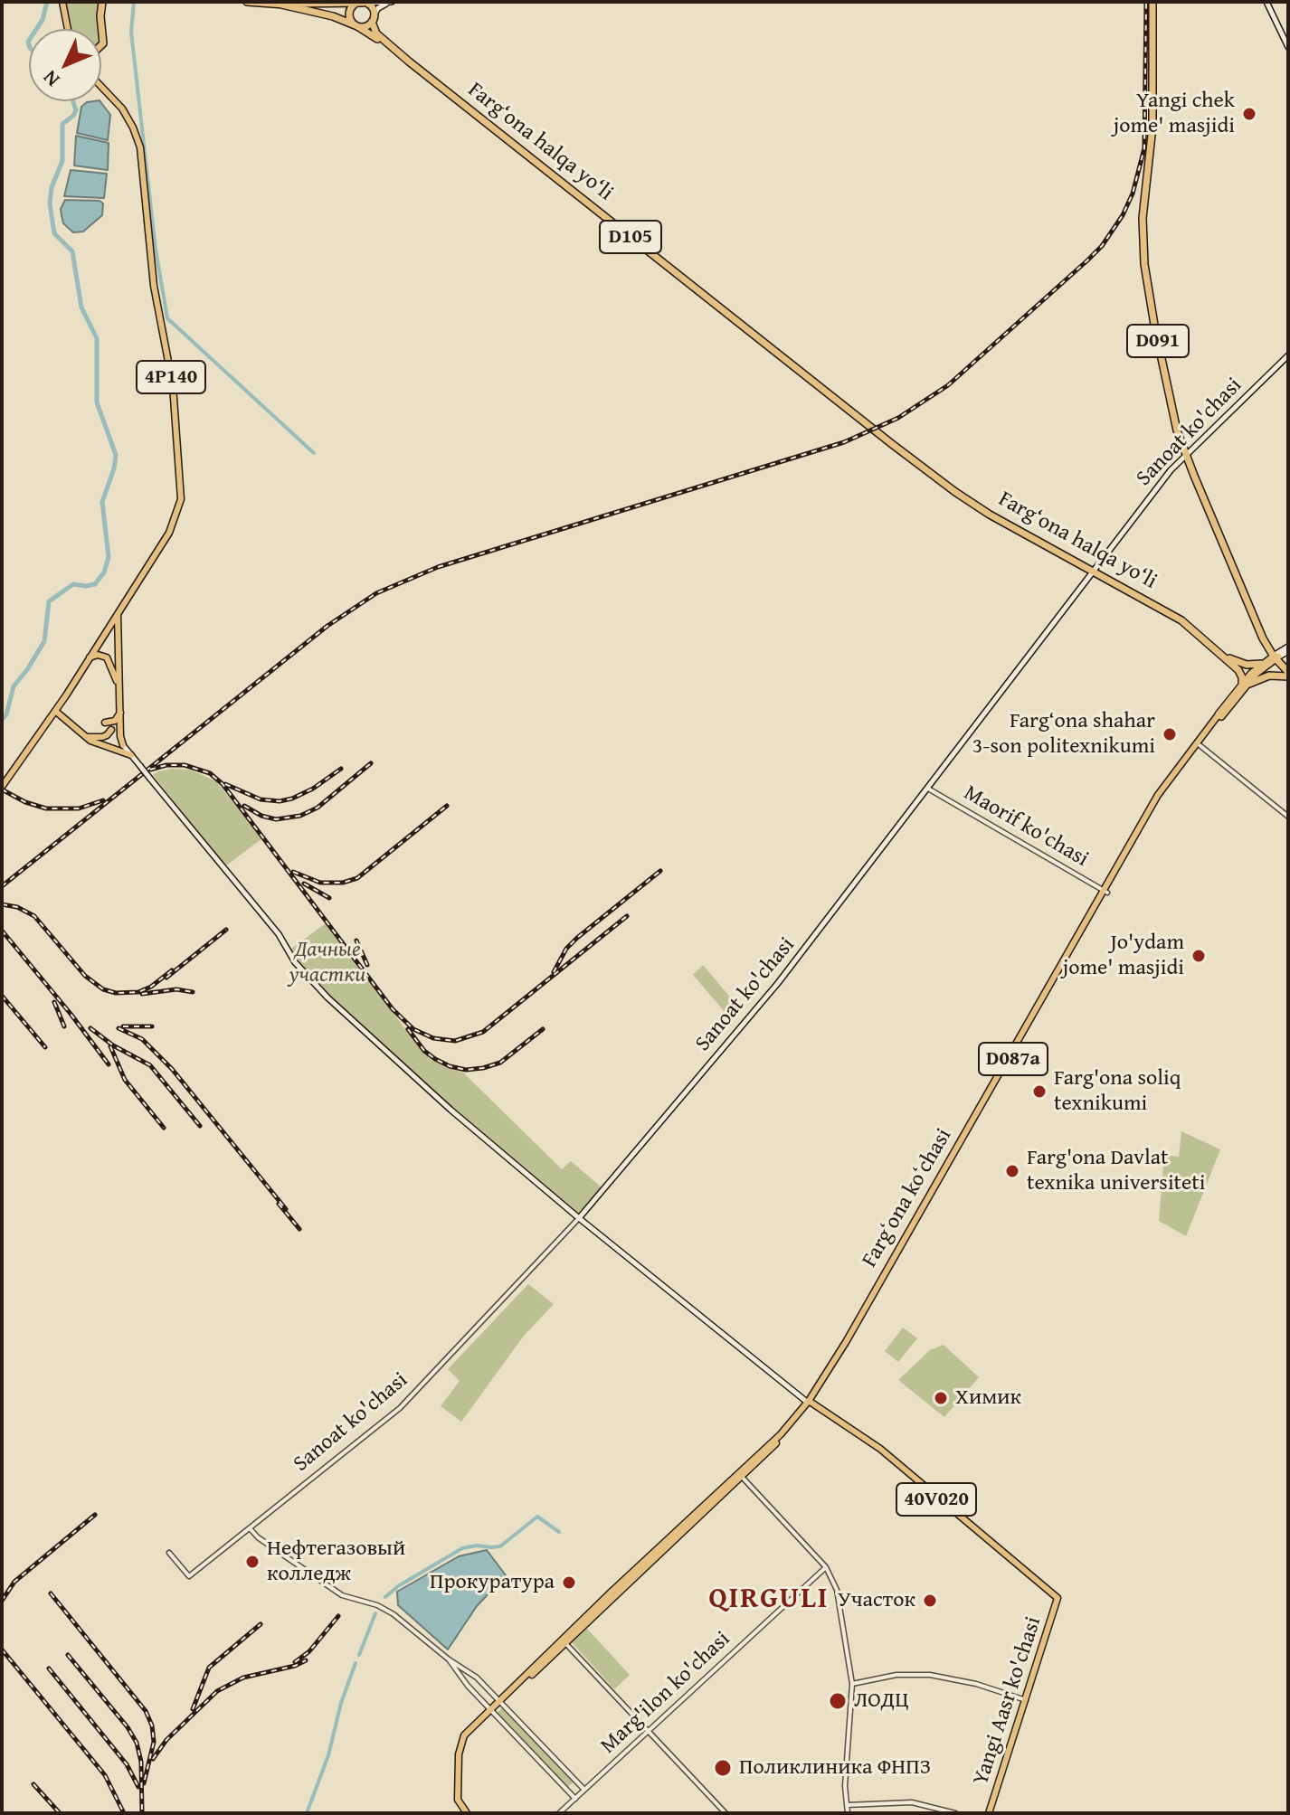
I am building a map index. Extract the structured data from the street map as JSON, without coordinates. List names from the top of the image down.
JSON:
{
  "streets": {
    "highway": [
      "Farg‘ona halqa yo‘li",
      "D105",
      "D091",
      "Fargʻona koʻchasi"
    ],
    "main road": [
      "4P140",
      "Sanoat ko'chasi",
      "D087a",
      "40V020",
      "Yangi Aasr ko'chasi"
    ],
    "street": ["Maorif ko'chasi", "Marg'ilon ko'chasi"]
  },
  "crossings": [
    ["Farg‘ona halqa yo‘li", "D105"],
    ["Farg‘ona halqa yo‘li", "Sanoat ko'chasi"],
    ["D105", "Fargʻona koʻchasi"],
    ["D091", "Sanoat ko'chasi"],
    ["D091", "Fargʻona koʻchasi"],
    ["Sanoat ko'chasi", "Maorif ko'chasi"],
    ["Maorif ko'chasi", "Fargʻona koʻchasi"],
    ["Fargʻona koʻchasi", "40V020"],
    ["40V020", "Yangi Aasr ko'chasi"]
  ],
  "districts": ["QIRGULI"],
  "parks": ["Дачные участки"],
  "places": [
    "Yangi chek jome' masjidi",
    "Farg‘ona shahar 3-son politexnikumi",
    "Jo'ydam jome' masjidi",
    "Farg'ona soliq texnikumi",
    "Farg'ona Davlat texnika universiteti",
    "Химик",
    "Нефтегазовый колледж",
    "Прокуратура",
    "Участок",
    "ЛОДЦ",
    "Поликлиника ФНПЗ"
  ],
  "north": "bottom left"
}
